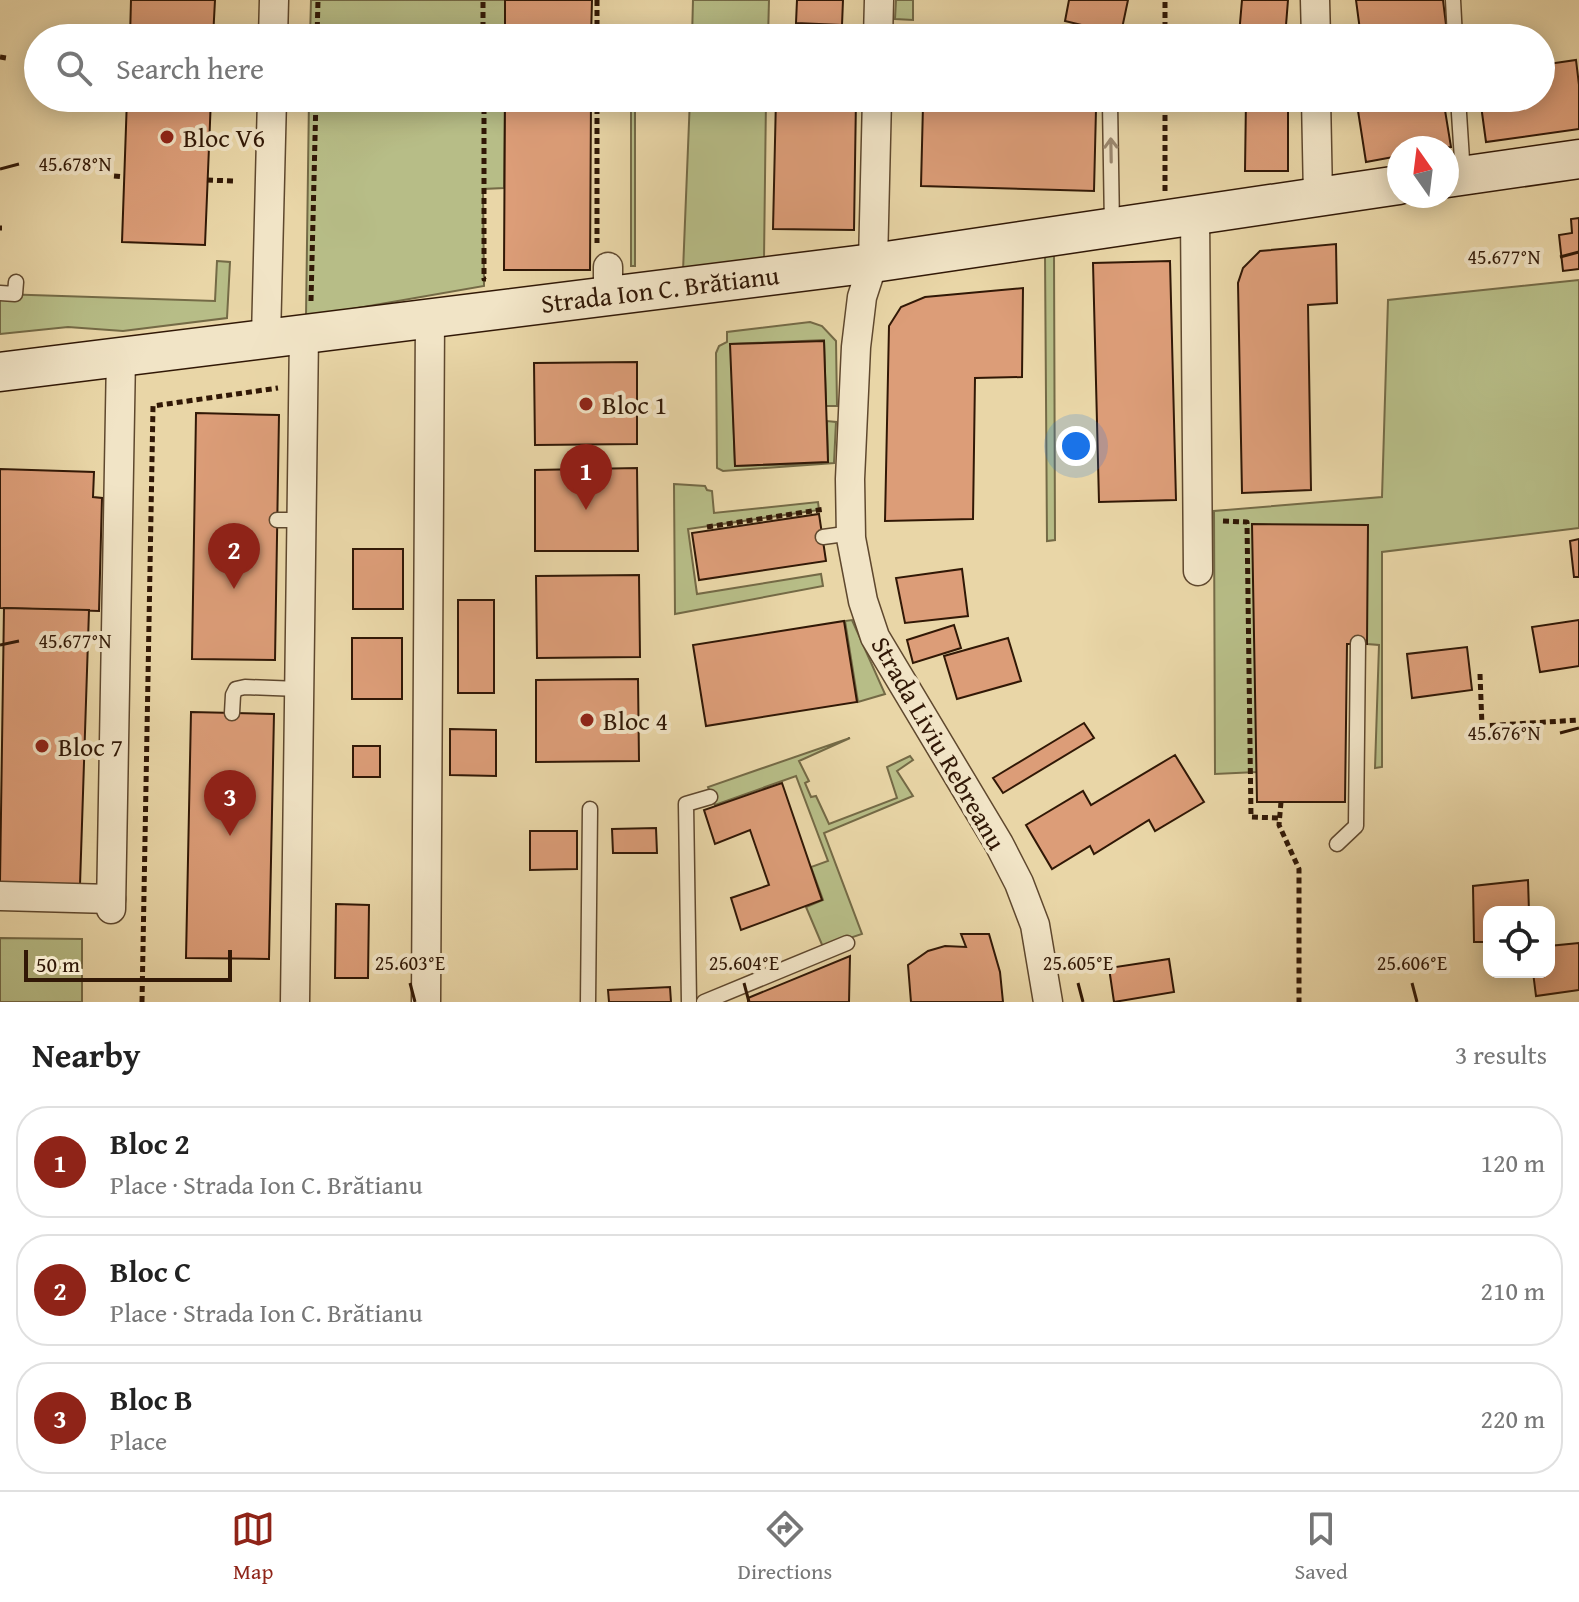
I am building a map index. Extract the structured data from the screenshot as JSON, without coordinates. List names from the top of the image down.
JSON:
{
  "streets": {
    "street": ["Strada Ion C. Brătianu", "Strada Liviu Rebreanu"]
  },
  "crossings": [
    ["Strada Ion C. Brătianu", "Strada Liviu Rebreanu"]
  ],
  "places": [
    "Bloc V6",
    "Bloc 1",
    "Bloc 4",
    "Bloc 7"
  ],
  "scale_bar": "50 m",
  "north": "top",
  "page": {
    "search": "Search here",
    "pins": ["1", "2", "3"],
    "scale": "50 m",
    "heading": ["Nearby", "3 results"],
    "list": [
      {
        "mark": "1",
        "name": "Bloc 2",
        "note": "Place · Strada Ion C. Brătianu",
        "value": "120 m"
      },
      {
        "mark": "2",
        "name": "Bloc C",
        "note": "Place · Strada Ion C. Brătianu",
        "value": "210 m"
      },
      {
        "mark": "3",
        "name": "Bloc B",
        "note": "Place",
        "value": "220 m"
      }
    ],
    "nav": ["Map", "Directions", "Saved"]
  },
  "coordinates": [
    "45.678°N",
    "45.677°N",
    "45.676°N",
    "25.603°E",
    "25.604°E",
    "25.605°E",
    "25.606°E"
  ]
}
